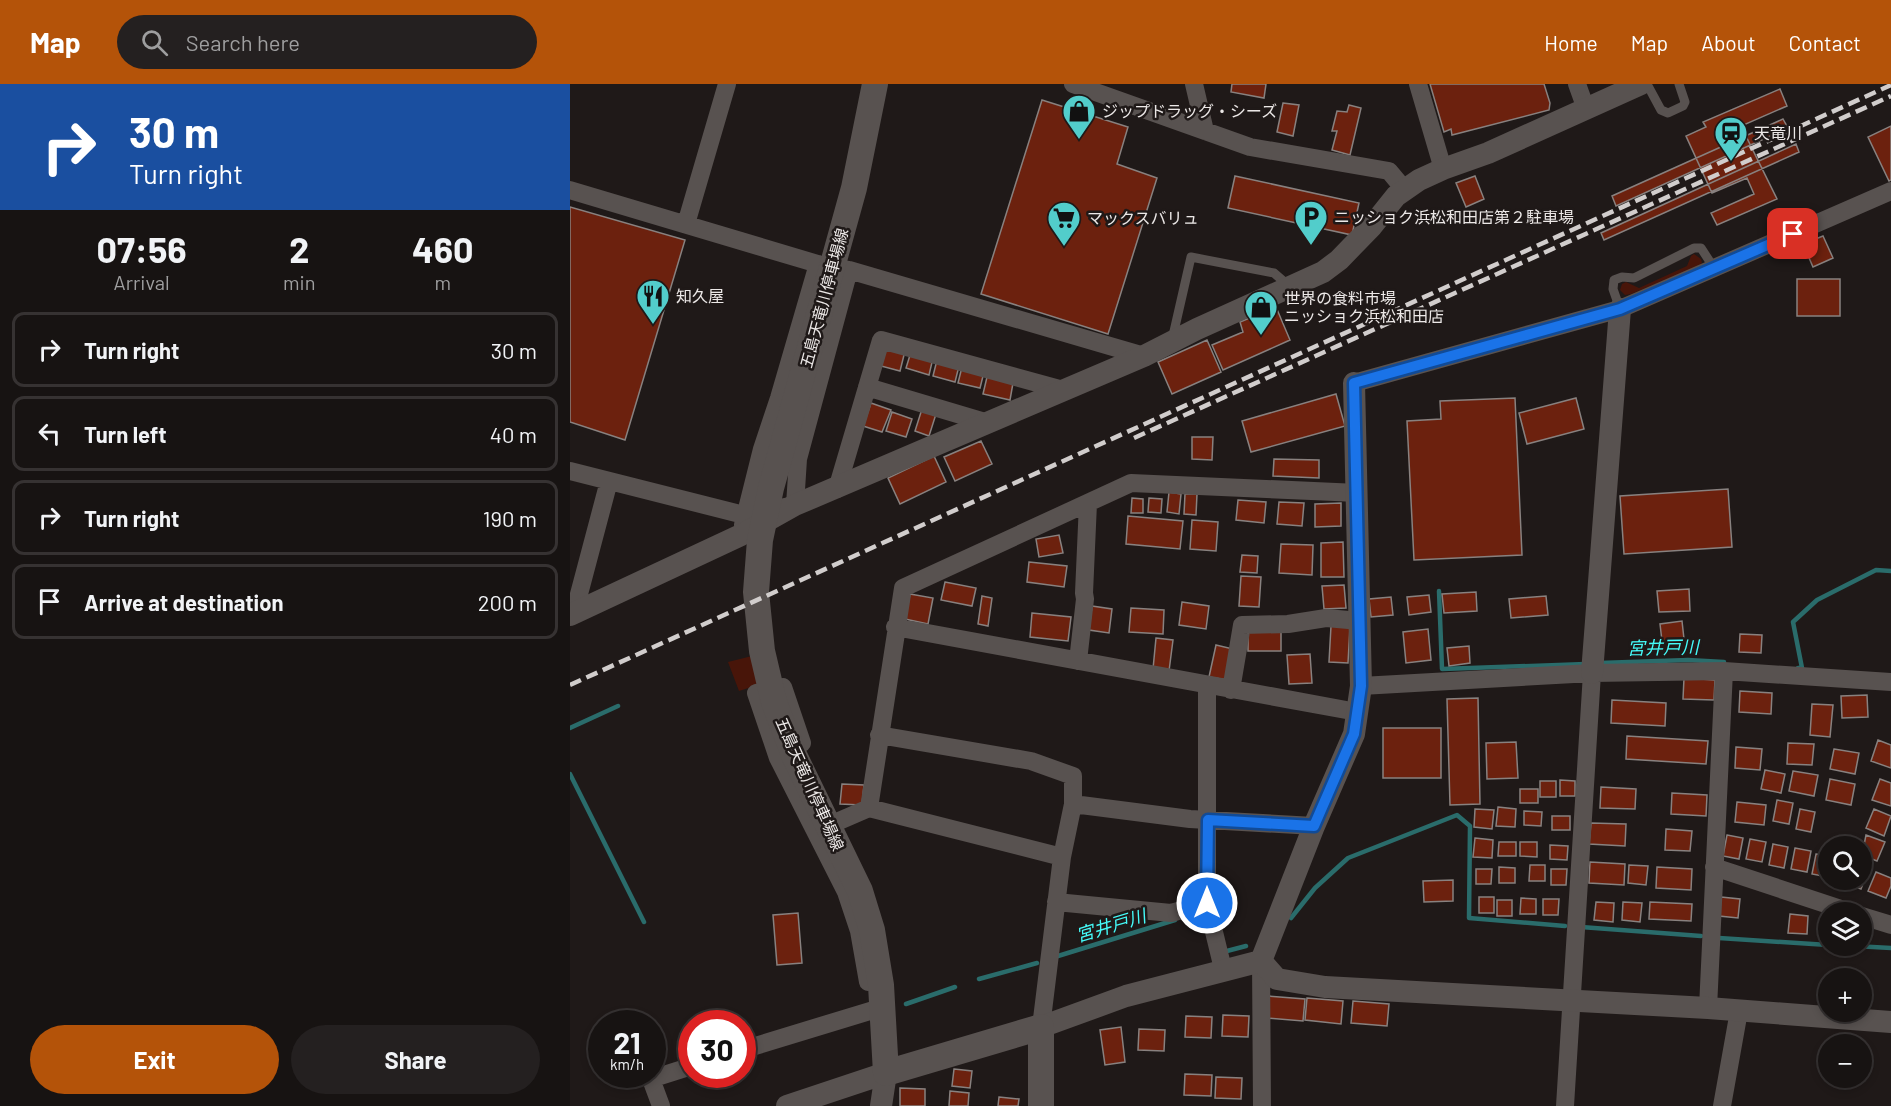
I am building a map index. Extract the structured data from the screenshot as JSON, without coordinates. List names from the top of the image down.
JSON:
{
  "streets": {
    "main road": ["五島天竜川停車場線"]
  },
  "water": ["宮井戸川"],
  "places": {
    "shop": ["ジップドラッグ・シーズ", "世界の食料市場 ニッショク浜松和田店"],
    "station": ["天竜川"],
    "parking": ["ニッショク浜松和田店第２駐車場"],
    "supermarket": ["マックスバリュ"],
    "restaurant": ["知久屋"]
  },
  "page": {
    "header": "Map",
    "search": "Search here",
    "nav": [
      "Home",
      "Map",
      "About",
      "Contact"
    ],
    "turn": ["30 m", "Turn right"],
    "eta": [
      "07:56",
      "Arrival",
      "2",
      "min",
      "460",
      "m"
    ],
    "list": [
      {
        "name": "Turn right",
        "value": "30 m"
      },
      {
        "name": "Turn left",
        "value": "40 m"
      },
      {
        "name": "Turn right",
        "value": "190 m"
      },
      {
        "name": "Arrive at destination",
        "value": "200 m"
      }
    ],
    "map_buttons": ["+", "−"],
    "speed": "21 km/h",
    "limit": "30",
    "buttons": ["Exit", "Share"]
  }
}
